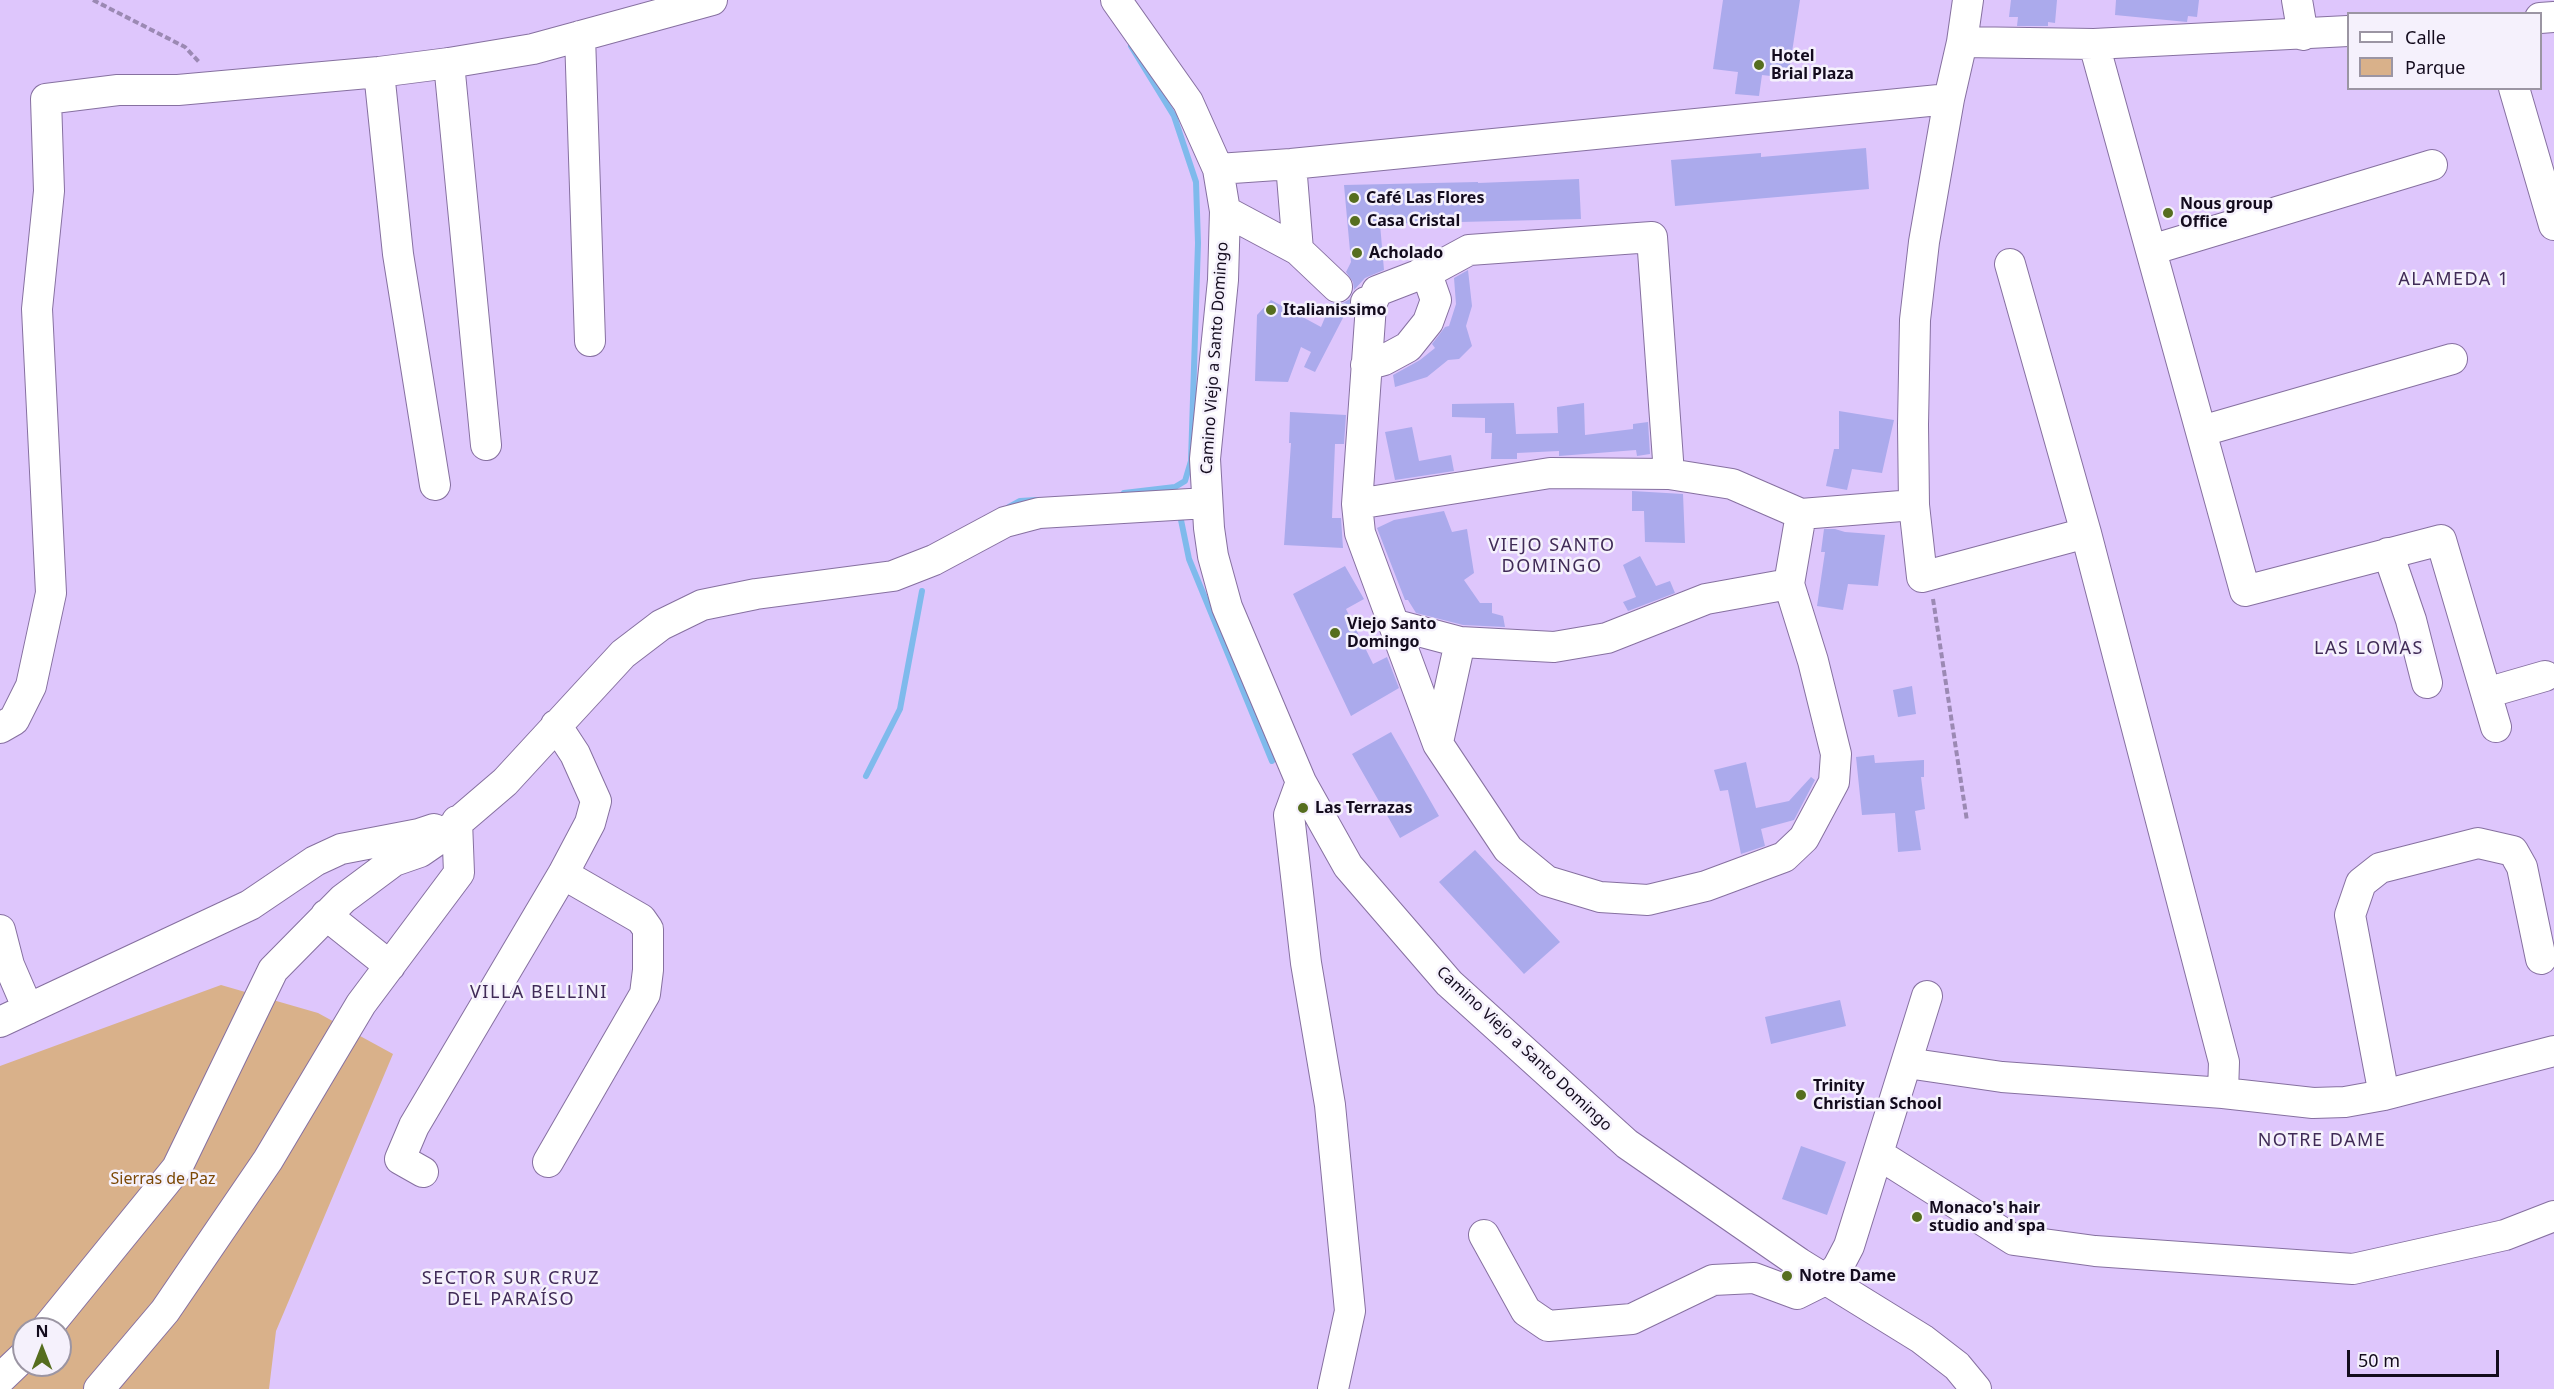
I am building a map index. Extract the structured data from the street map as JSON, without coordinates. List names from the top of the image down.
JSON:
{
  "streets": {
    "street": ["Camino Viejo a Santo Domingo"]
  },
  "districts": [
    "ALAMEDA 1",
    "VIEJO SANTO DOMINGO",
    "LAS LOMAS",
    "VILLA BELLINI",
    "NOTRE DAME",
    "SECTOR SUR CRUZ DEL PARAÍSO"
  ],
  "parks": ["Sierras de Paz"],
  "places": [
    "Hotel Brial Plaza",
    "Café Las Flores",
    "Nous group Office",
    "Casa Cristal",
    "Acholado",
    "Italianissimo",
    "Viejo Santo Domingo",
    "Las Terrazas",
    "Trinity Christian School",
    "Monaco's hair studio and spa",
    "Notre Dame"
  ],
  "legend": ["Calle", "Parque"],
  "scale_bar": "50 m",
  "north": "top"
}
